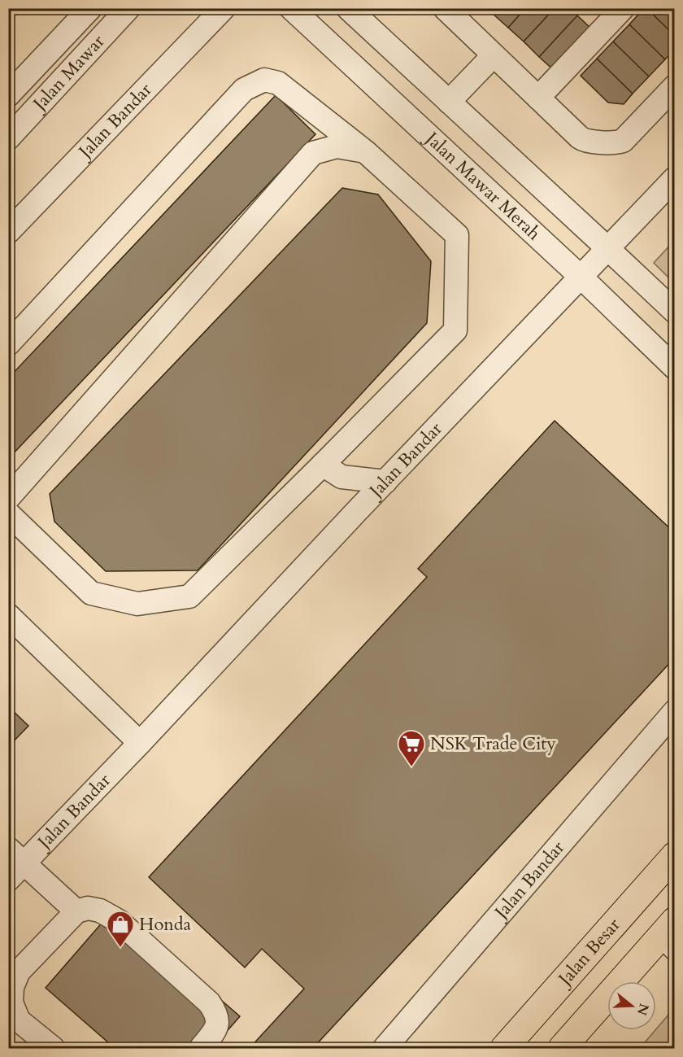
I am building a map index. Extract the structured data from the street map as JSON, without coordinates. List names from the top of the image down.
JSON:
{
  "streets": {
    "main road": ["Jalan Besar"],
    "street": ["Jalan Mawar", "Jalan Bandar", "Jalan Mawar Merah"]
  },
  "crossings": [
    ["Jalan Bandar", "Jalan Mawar Merah"]
  ],
  "places": {
    "supermarket": ["NSK Trade City"],
    "shop": ["Honda"]
  },
  "north": "right"
}
